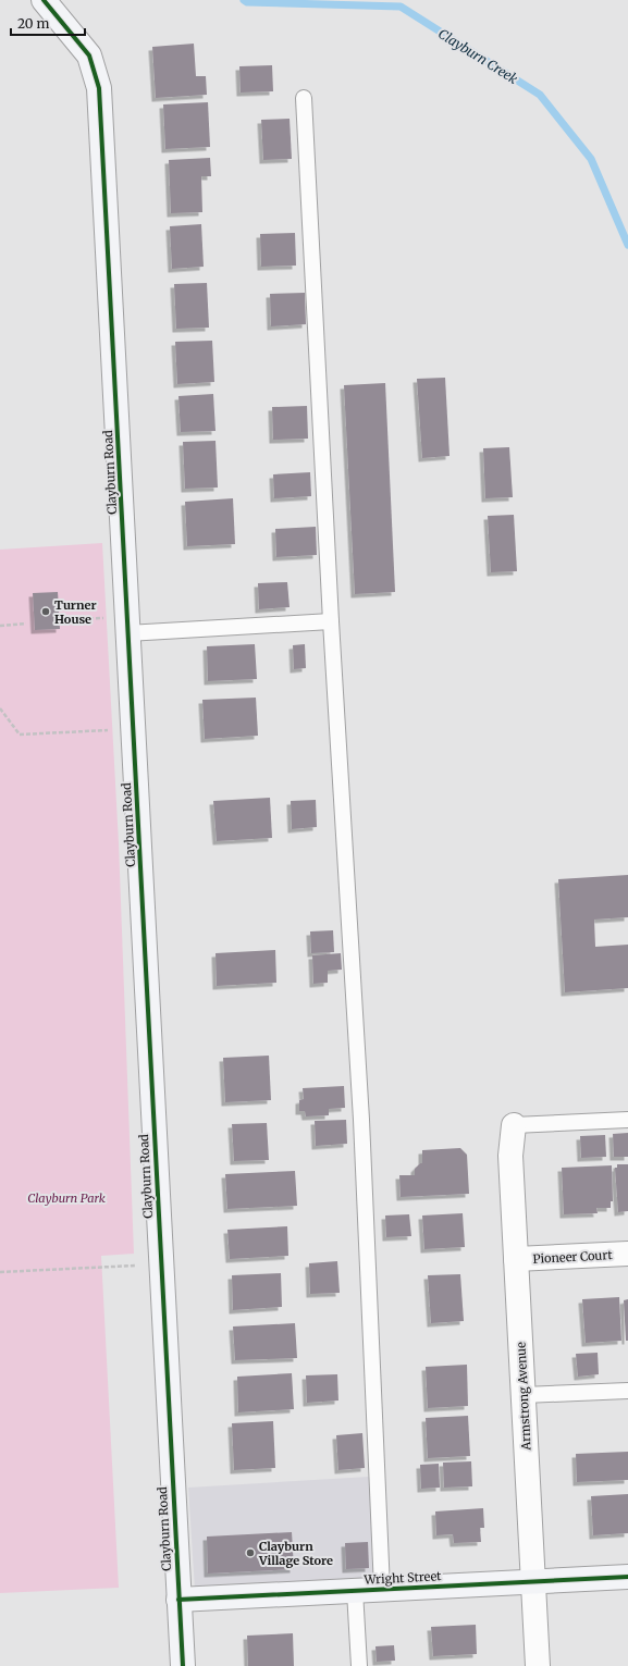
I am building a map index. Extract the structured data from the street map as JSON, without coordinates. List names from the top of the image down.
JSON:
{
  "streets": {
    "street": [
      "Clayburn Road",
      "Pioneer Court",
      "Armstrong Avenue",
      "Wright Street"
    ]
  },
  "crossings": [
    ["Clayburn Road", "Wright Street"],
    ["Pioneer Court", "Armstrong Avenue"],
    ["Armstrong Avenue", "Wright Street"]
  ],
  "water": ["Clayburn Creek"],
  "parks": ["Clayburn Park"],
  "places": ["Turner House", "Clayburn Village Store"],
  "scale_bar": "20 m"
}
